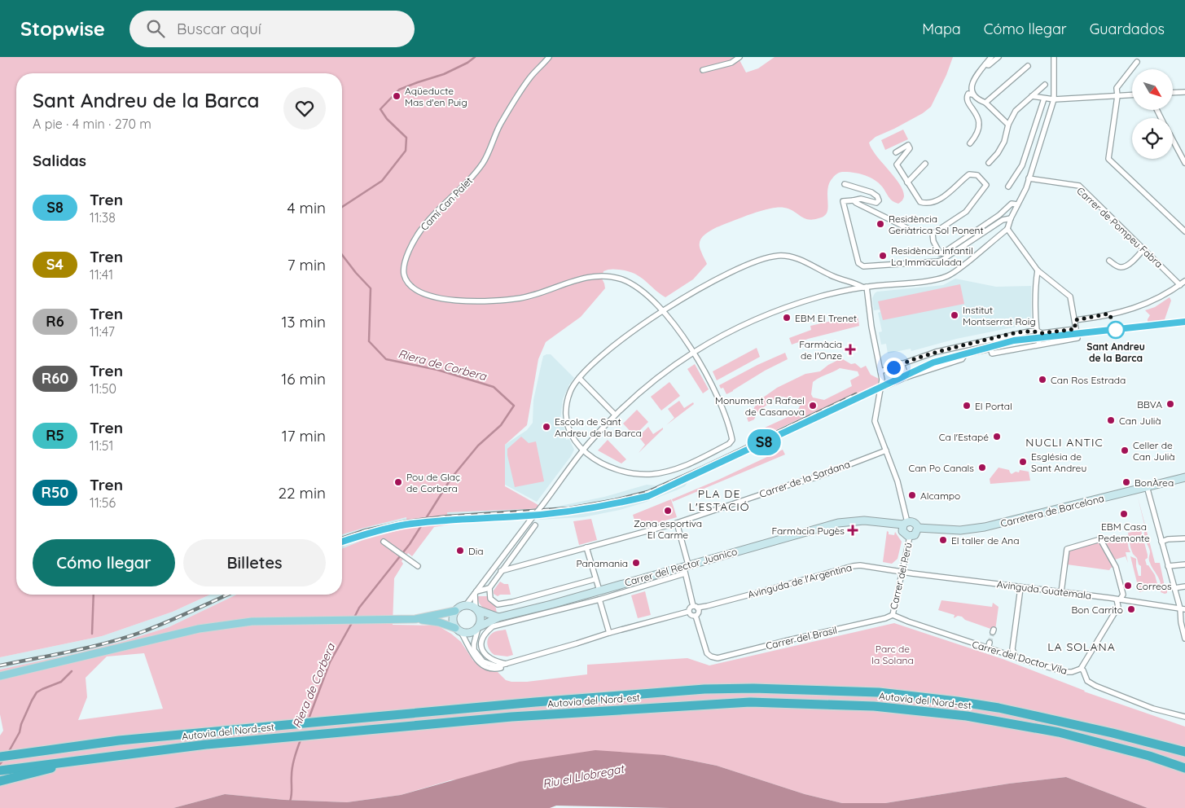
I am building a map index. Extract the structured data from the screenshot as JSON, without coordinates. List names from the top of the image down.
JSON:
{
  "streets": {
    "highway": ["Autovia del Nord-est"],
    "main road": ["Carretera de Barcelona", "Carrer del Rector Juanico"],
    "street": [
      "Camí Can Palet",
      "Carrer de Pompeu Fabra",
      "Carrer de la Sardana",
      "Carrer del Perú",
      "Avinguda de l'Argentina",
      "Avinguda Guatemala",
      "Carrer del Brasil",
      "Carrer del Doctor Vila"
    ]
  },
  "crossings": [
    ["Carretera de Barcelona", "Carrer del Rector Juanico"],
    ["Carretera de Barcelona", "Carrer del Perú"],
    ["Carrer del Rector Juanico", "Carrer del Perú"],
    ["Carrer del Perú", "Avinguda de l'Argentina"],
    ["Carrer del Perú", "Avinguda Guatemala"],
    ["Carrer del Perú", "Carrer del Brasil"],
    ["Carrer del Perú", "Carrer del Doctor Vila"],
    ["Avinguda de l'Argentina", "Avinguda Guatemala"],
    ["Avinguda de l'Argentina", "Carrer del Brasil"],
    ["Carrer del Brasil", "Carrer del Doctor Vila"]
  ],
  "districts": ["NUCLI ANTIC", "PLA DE L'ESTACIÓ", "LA SOLANA"],
  "water": ["Riera de Corbera", "Riu el Llobregat"],
  "parks": ["Parc de la Solana"],
  "places": {
    "other": [
      "Aqüeducte Mas d'en Puig",
      "Residència Geriàtrica Sol Ponent",
      "Residència infantil La Immaculada",
      "Institut Montserrat Roig",
      "EBM El Trenet",
      "Sant Andreu de la Barca",
      "Can Ros Estrada",
      "BBVA",
      "Monument a Rafael de Casanova",
      "El Portal",
      "Can Julià",
      "Escola de Sant Andreu de la Barca",
      "Ca l'Estapé",
      "Celler de Can Julià",
      "Església de Sant Andreu",
      "Can Po Canals",
      "Pou de Glaç de Corbera",
      "BonÀrea",
      "Alcampo",
      "Zona esportiva El Carme",
      "EBM Casa Pedemonte",
      "El taller de Ana",
      "Dia",
      "Panamania",
      "Correos",
      "Bon Carrito"
    ],
    "health": ["Farmàcia de l'Onze", "Farmàcia Pugès"]
  },
  "north": "bottom right",
  "page": {
    "header": "Stopwise",
    "search": "Buscar aquí",
    "nav": ["Mapa", "Cómo llegar", "Guardados"],
    "on_map": "S8",
    "heading": [
      ["Sant Andreu de la Barca", "A pie · 4 min · 270 m"],
      "Salidas"
    ],
    "list": [
      {
        "mark": "S8",
        "name": "Tren",
        "note": "11:38",
        "value": "4 min"
      },
      {
        "mark": "S4",
        "name": "Tren",
        "note": "11:41",
        "value": "7 min"
      },
      {
        "mark": "R6",
        "name": "Tren",
        "note": "11:47",
        "value": "13 min"
      },
      {
        "mark": "R60",
        "name": "Tren",
        "note": "11:50",
        "value": "16 min"
      },
      {
        "mark": "R5",
        "name": "Tren",
        "note": "11:51",
        "value": "17 min"
      },
      {
        "mark": "R50",
        "name": "Tren",
        "note": "11:56",
        "value": "22 min"
      }
    ],
    "buttons": ["Cómo llegar", "Billetes"]
  }
}
